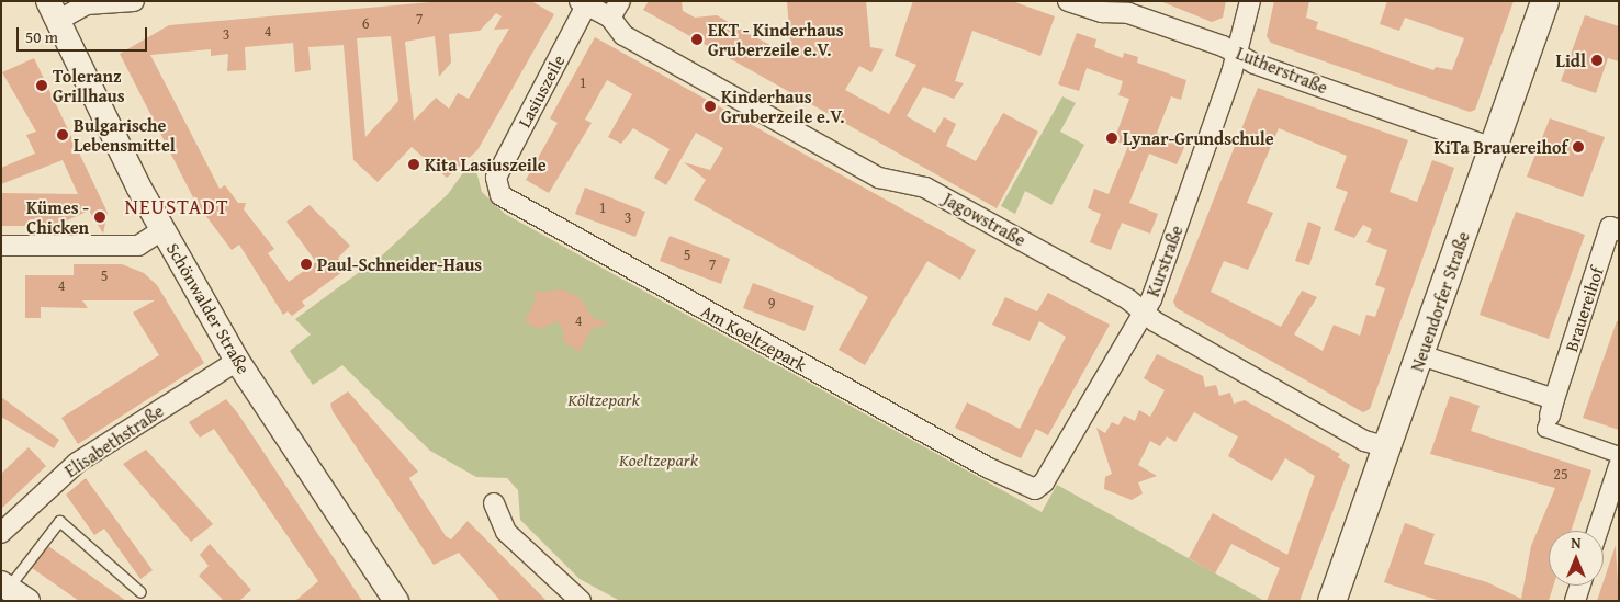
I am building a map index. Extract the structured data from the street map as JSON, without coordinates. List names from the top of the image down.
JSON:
{
  "streets": {
    "main road": ["Neuendorfer Straße"],
    "street": [
      "Lutherstraße",
      "Lasiuszeile",
      "Jagowstraße",
      "Kurstraße",
      "Schönwalder Straße",
      "Brauereihof",
      "Am Koeltzepark",
      "Elisabethstraße"
    ]
  },
  "crossings": [
    ["Lutherstraße", "Kurstraße"],
    ["Lutherstraße", "Neuendorfer Straße"],
    ["Lasiuszeile", "Jagowstraße"],
    ["Lasiuszeile", "Am Koeltzepark"],
    ["Jagowstraße", "Kurstraße"],
    ["Jagowstraße", "Neuendorfer Straße"],
    ["Kurstraße", "Am Koeltzepark"],
    ["Schönwalder Straße", "Elisabethstraße"]
  ],
  "districts": ["NEUSTADT"],
  "parks": ["Költzepark", "Koeltzepark"],
  "places": [
    "EKT - Kinderhaus Gruberzeile e.V.",
    "Lidl",
    "Toleranz Grillhaus",
    "Kinderhaus Gruberzeile e.V.",
    "Bulgarische Lebensmittel",
    "Lynar-Grundschule",
    "KiTa Brauereihof",
    "Kita Lasiuszeile",
    "Kümes - Chicken",
    "Paul-Schneider-Haus"
  ],
  "house_numbers": [
    "7",
    "6",
    "4",
    "3",
    "1",
    "1",
    "3",
    "5",
    "7",
    "5",
    "4",
    "9",
    "4",
    "25"
  ],
  "scale_bar": "50 m",
  "north": "top"
}
